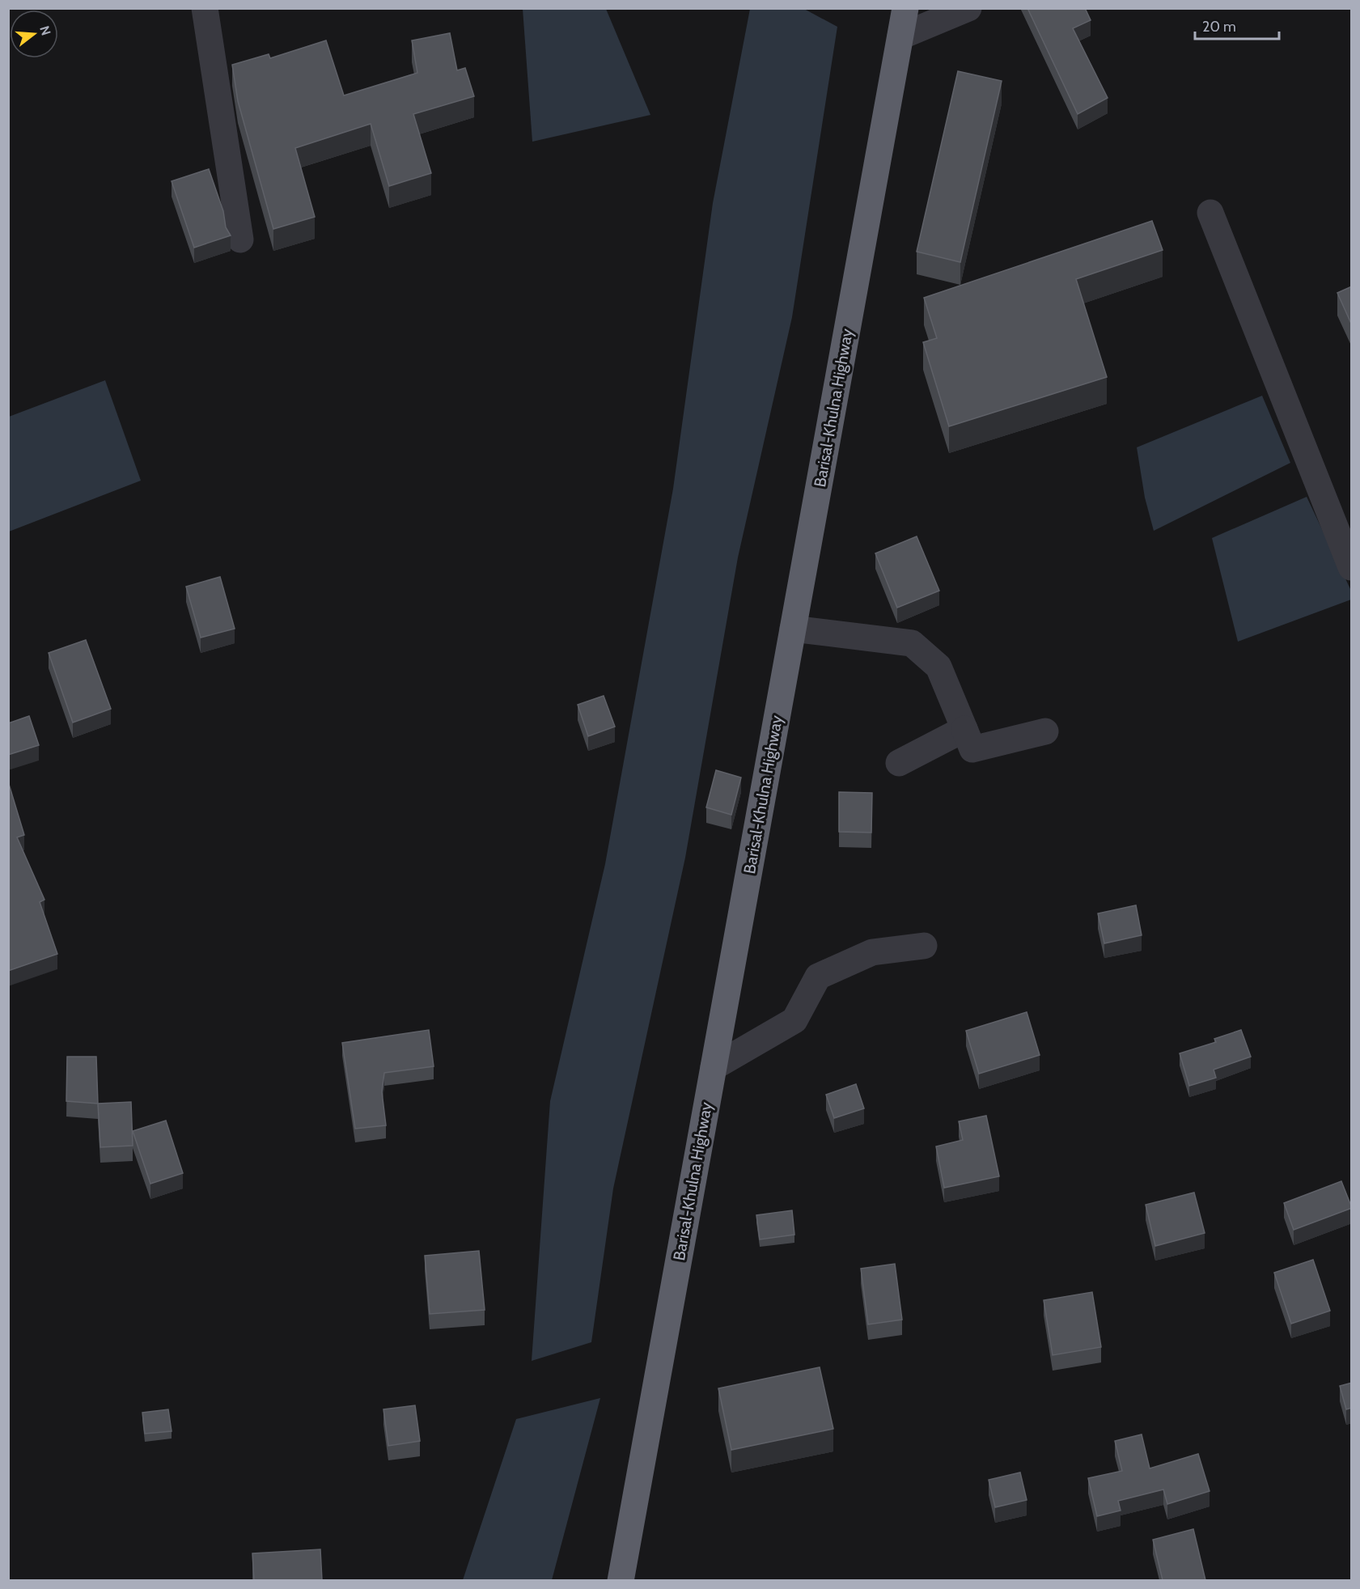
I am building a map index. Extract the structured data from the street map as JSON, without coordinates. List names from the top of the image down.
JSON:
{
  "streets": {
    "highway": ["Barisal-Khulna Highway"]
  },
  "scale_bar": "20 m",
  "north": "right"
}
